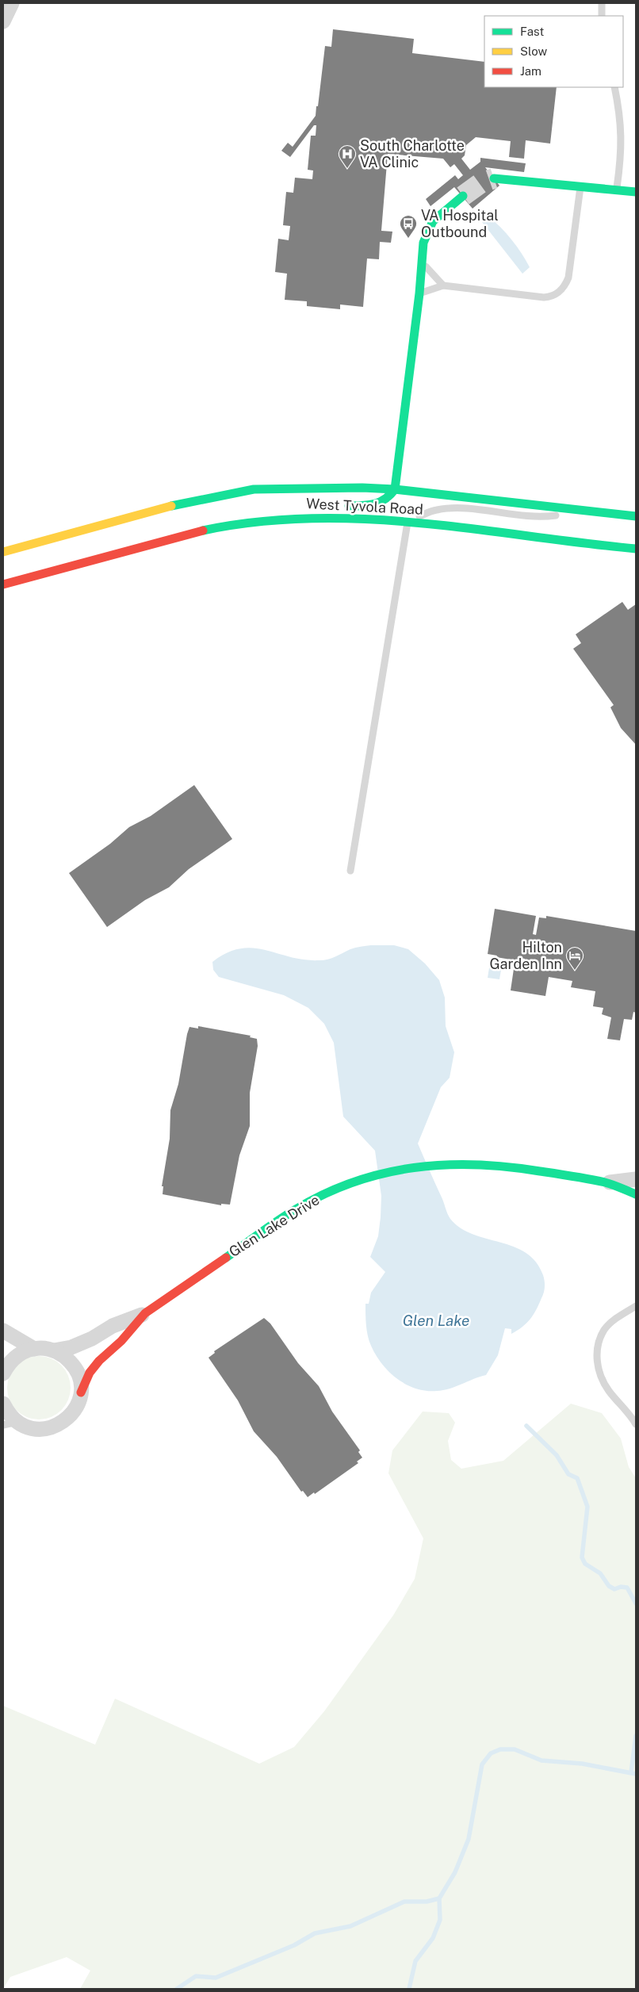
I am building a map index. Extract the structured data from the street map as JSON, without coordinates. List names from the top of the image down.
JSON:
{
  "streets": {
    "main road": ["West Tyvola Road", "Glen Lake Drive"]
  },
  "water": ["Glen Lake"],
  "places": {
    "hospital": ["South Charlotte VA Clinic"],
    "bus stop": ["VA Hospital Outbound"],
    "hotel": ["Hilton Garden Inn"]
  },
  "legend": ["Fast", "Slow", "Jam"]
}
